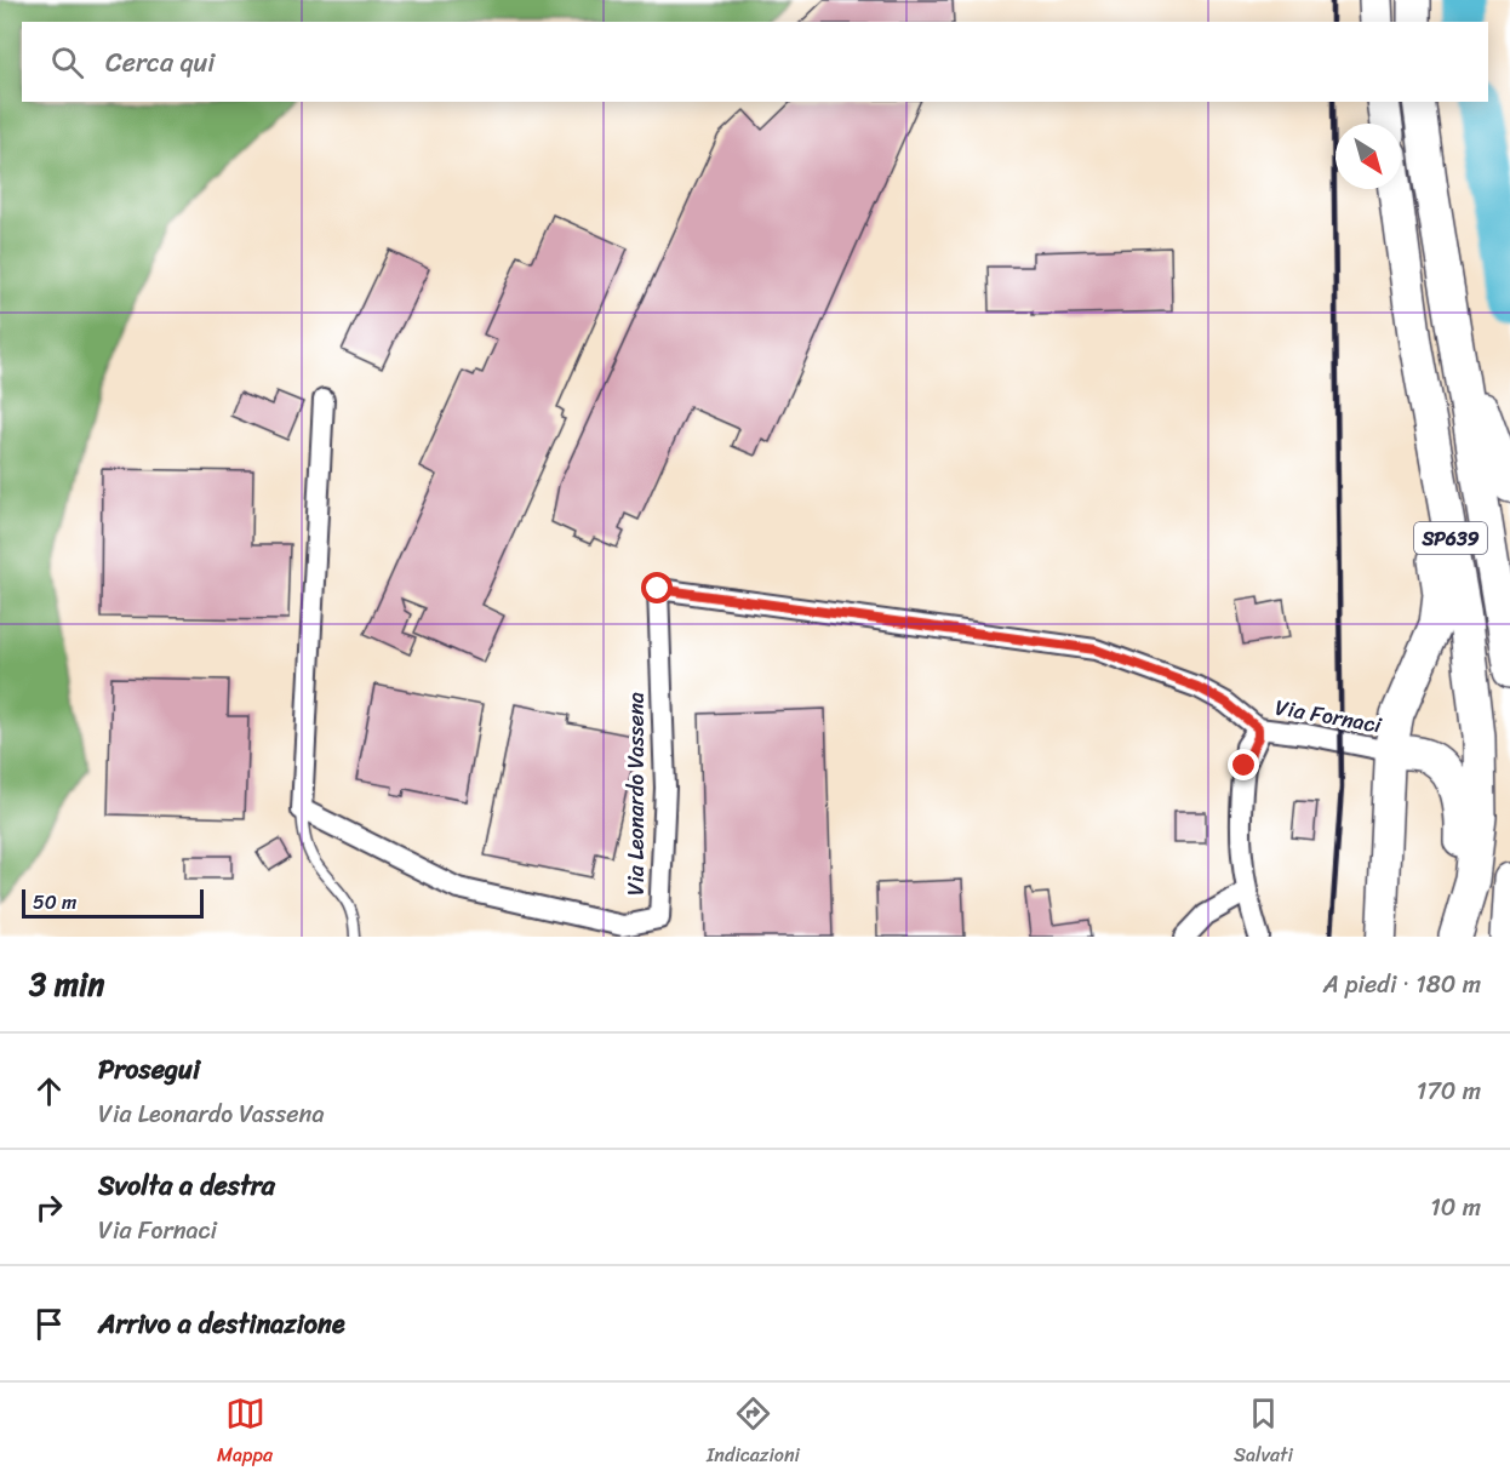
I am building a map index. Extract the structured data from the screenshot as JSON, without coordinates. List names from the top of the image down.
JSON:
{
  "streets": {
    "main road": ["SP639"],
    "street": ["Via Fornaci", "Via Leonardo Vassena"]
  },
  "crossings": [
    ["Via Fornaci", "Via Leonardo Vassena"]
  ],
  "scale_bar": "50 m",
  "north": "bottom right",
  "page": {
    "search": "Cerca qui",
    "scale": "50 m",
    "heading": ["3 min", "A piedi · 180 m"],
    "list": [
      ["Prosegui", "Via Leonardo Vassena", "170 m"],
      ["Svolta a destra", "Via Fornaci", "10 m"],
      "Arrivo a destinazione"
    ],
    "nav": ["Mappa", "Indicazioni", "Salvati"]
  }
}
